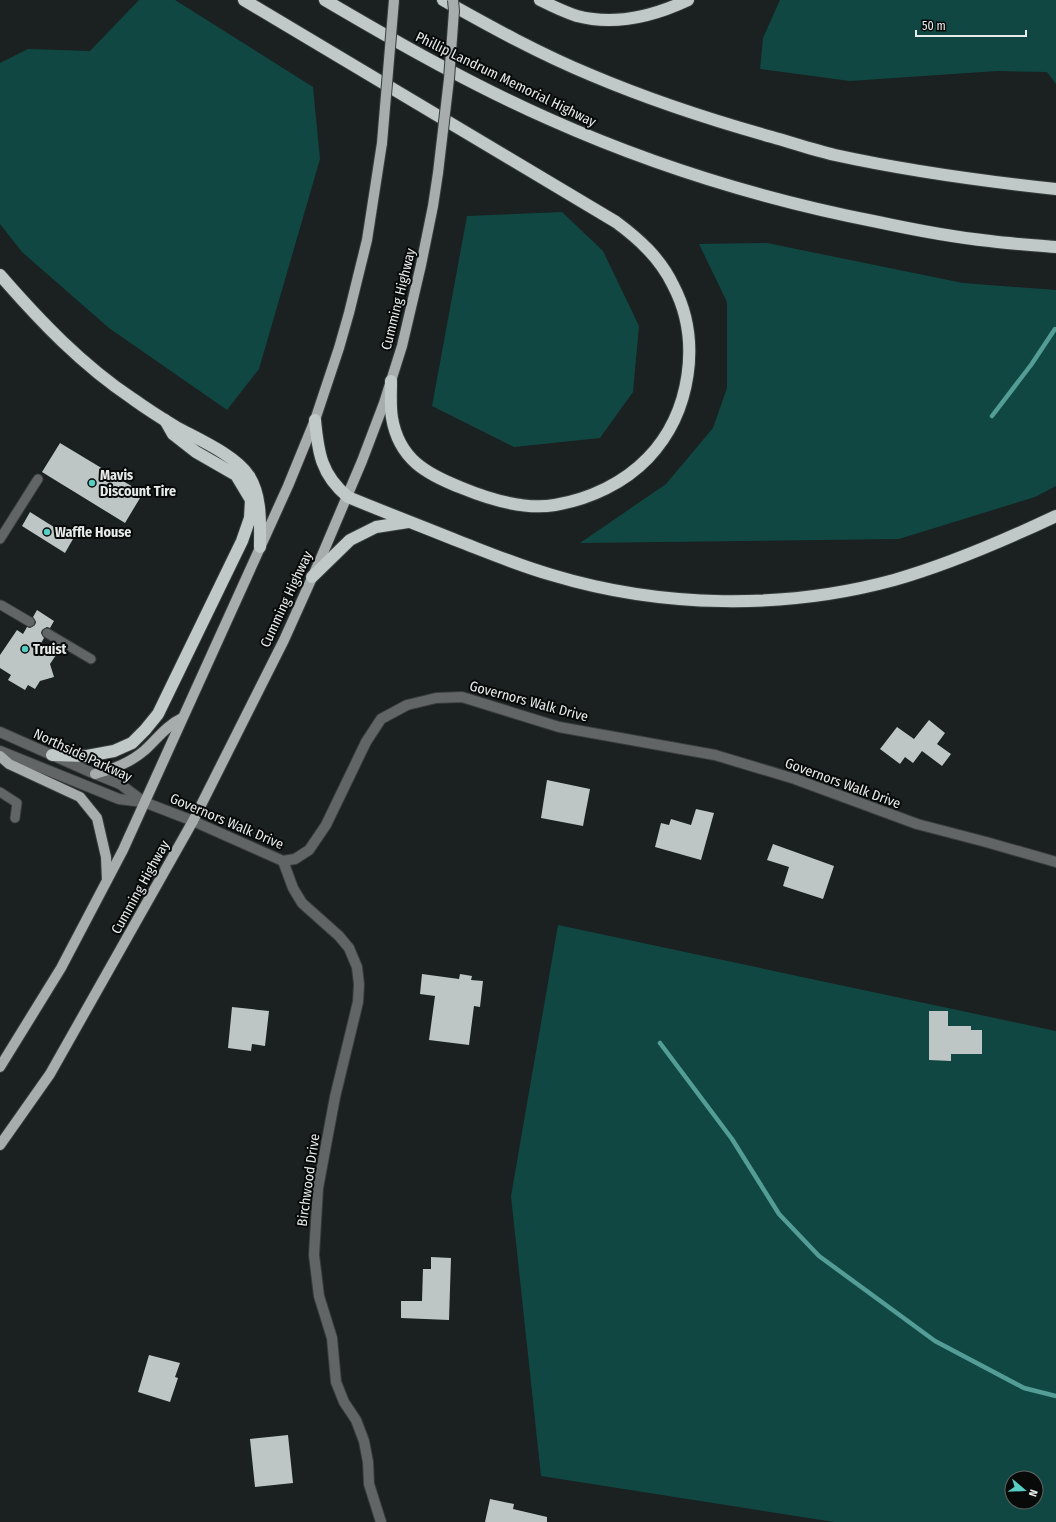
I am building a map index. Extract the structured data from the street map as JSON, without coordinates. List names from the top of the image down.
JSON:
{
  "streets": {
    "highway": ["Phillip Landrum Memorial Highway"],
    "main road": ["Cumming Highway"],
    "street": ["Governors Walk Drive", "Northside Parkway", "Birchwood Drive"]
  },
  "crossings": [
    ["Cumming Highway", "Governors Walk Drive"],
    ["Governors Walk Drive", "Northside Parkway"],
    ["Governors Walk Drive", "Birchwood Drive"]
  ],
  "places": ["Mavis Discount Tire", "Waffle House", "Truist"],
  "scale_bar": "50 m",
  "north": "right"
}
